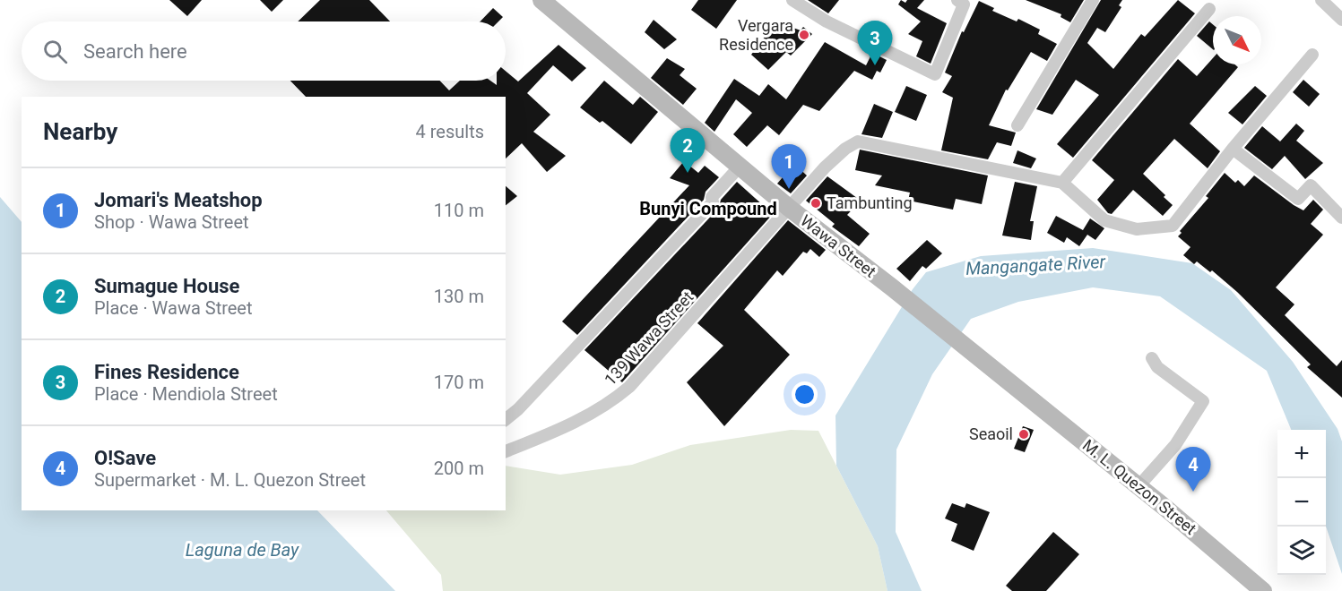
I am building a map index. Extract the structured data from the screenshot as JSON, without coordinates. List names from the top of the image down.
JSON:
{
  "streets": {
    "main road": ["Wawa Street", "M. L. Quezon Street"],
    "street": ["139 Wawa Street"]
  },
  "crossings": [
    ["Wawa Street", "139 Wawa Street"],
    ["Wawa Street", "M. L. Quezon Street"]
  ],
  "districts": ["Bunyi Compound"],
  "water": ["Mangangate River", "Laguna de Bay"],
  "places": ["Vergara Residence", "Tambunting", "Seaoil"],
  "north": "bottom right",
  "page": {
    "pins": [
      "3",
      "2",
      "1",
      "4"
    ],
    "search": "Search here",
    "heading": ["Nearby", "4 results"],
    "list": [
      {
        "mark": "1",
        "name": "Jomari's Meatshop",
        "note": "Shop · Wawa Street",
        "value": "110 m"
      },
      {
        "mark": "2",
        "name": "Sumague House",
        "note": "Place · Wawa Street",
        "value": "130 m"
      },
      {
        "mark": "3",
        "name": "Fines Residence",
        "note": "Place · Mendiola Street",
        "value": "170 m"
      },
      {
        "mark": "4",
        "name": "O!Save",
        "note": "Supermarket · M. L. Quezon Street",
        "value": "200 m"
      }
    ],
    "map_buttons": ["+", "−"]
  }
}
